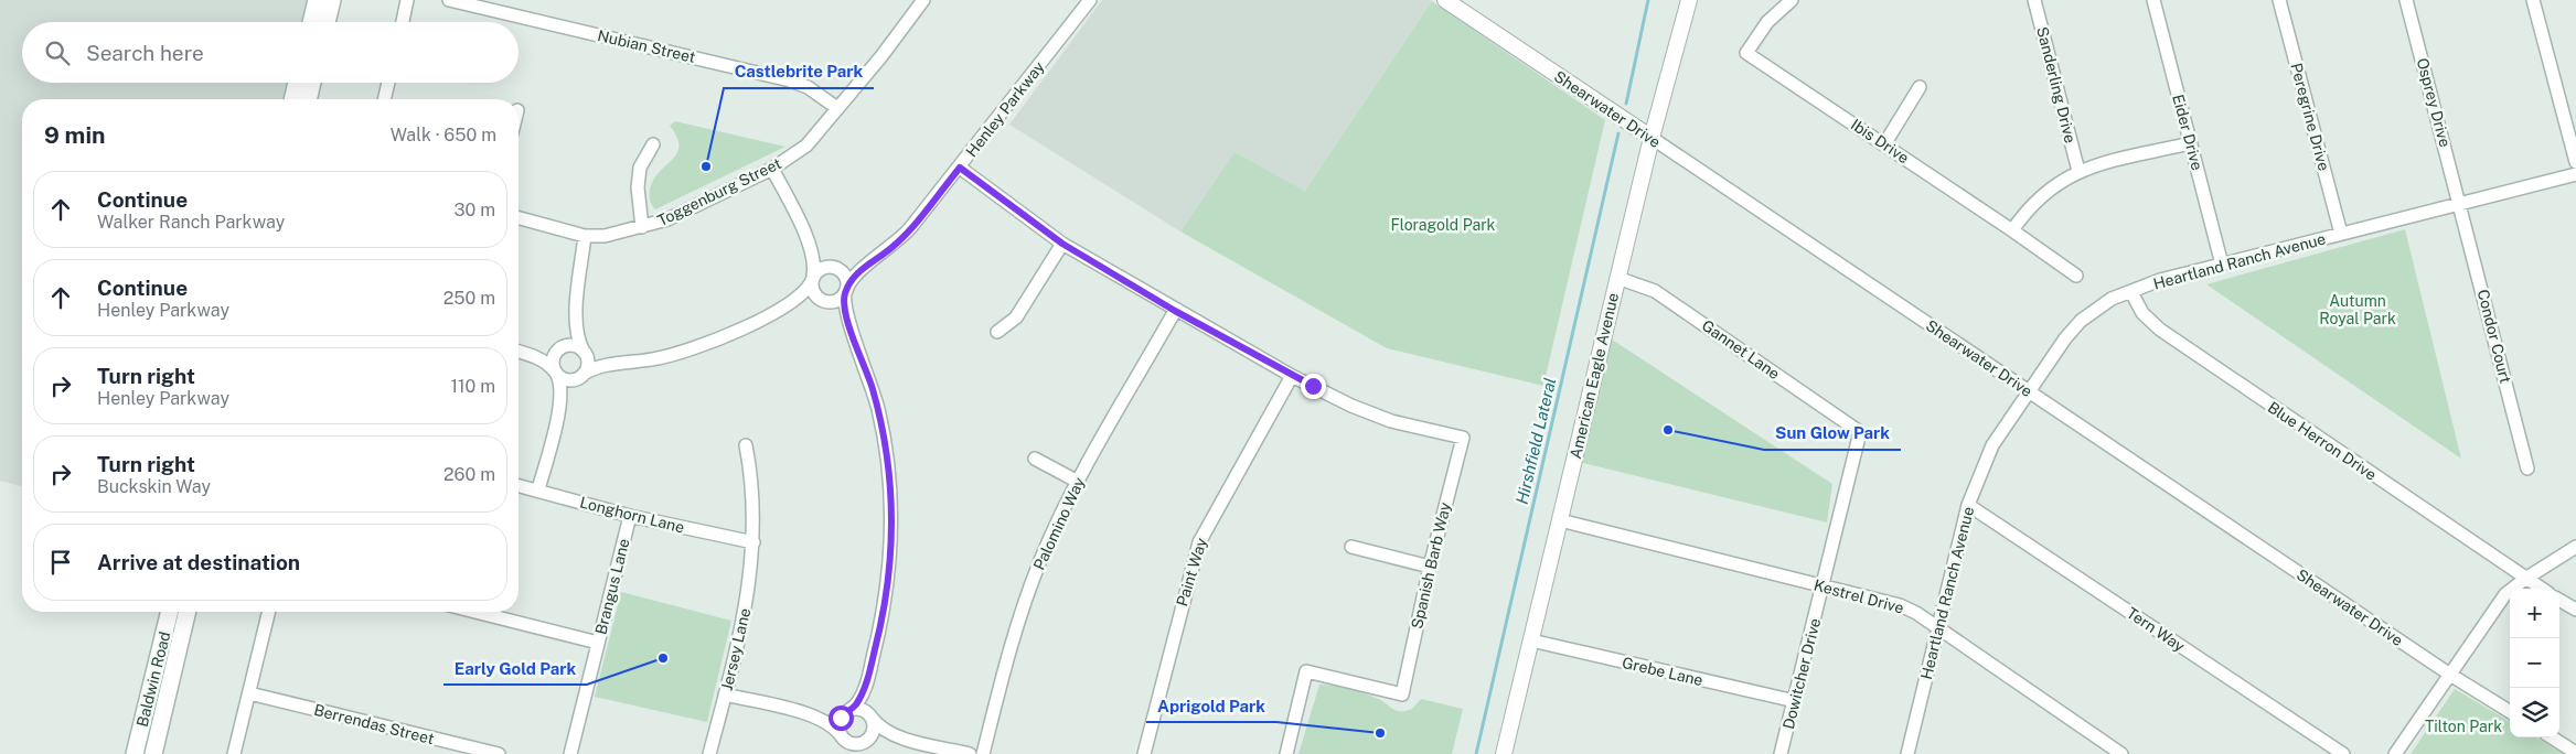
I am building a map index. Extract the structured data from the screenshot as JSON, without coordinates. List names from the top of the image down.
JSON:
{
  "streets": {
    "main road": ["Baldwin Road"],
    "street": [
      "Nubian Street",
      "Sanderling Drive",
      "Osprey Drive",
      "Henley Parkway",
      "Shearwater Drive",
      "Peregrine Drive",
      "Eider Drive",
      "Ibis Drive",
      "Toggenburg Street",
      "Heartland Ranch Avenue",
      "Condor Court",
      "Gannet Lane",
      "American Eagle Avenue",
      "Blue Herron Drive",
      "Longhorn Lane",
      "Palomino Way",
      "Spanish Barb Way",
      "Paint Way",
      "Brangus Lane",
      "Kestrel Drive",
      "Tern Way",
      "Jersey Lane",
      "Grebe Lane",
      "Dowitcher Drive",
      "Berrendas Street"
    ]
  },
  "crossings": [
    ["Nubian Street", "Toggenburg Street"],
    ["Osprey Drive", "Heartland Ranch Avenue"],
    ["Osprey Drive", "Condor Court"],
    ["Shearwater Drive", "Heartland Ranch Avenue"],
    ["Shearwater Drive", "American Eagle Avenue"],
    ["Peregrine Drive", "Heartland Ranch Avenue"],
    ["Eider Drive", "Heartland Ranch Avenue"],
    ["Heartland Ranch Avenue", "Condor Court"],
    ["Heartland Ranch Avenue", "Blue Herron Drive"],
    ["Heartland Ranch Avenue", "Kestrel Drive"],
    ["Heartland Ranch Avenue", "Tern Way"],
    ["Gannet Lane", "American Eagle Avenue"],
    ["Gannet Lane", "Dowitcher Drive"],
    ["American Eagle Avenue", "Kestrel Drive"],
    ["American Eagle Avenue", "Grebe Lane"],
    ["Longhorn Lane", "Brangus Lane"],
    ["Longhorn Lane", "Jersey Lane"],
    ["Spanish Barb Way", "Paint Way"],
    ["Kestrel Drive", "Dowitcher Drive"],
    ["Grebe Lane", "Dowitcher Drive"]
  ],
  "water": ["Hirshfield Lateral"],
  "parks": ["Floragold Park", "Autumn Royal Park", "Tilton Park"],
  "places": [
    "Castlebrite Park",
    "Sun Glow Park",
    "Early Gold Park",
    "Aprigold Park"
  ],
  "page": {
    "search": "Search here",
    "heading": ["9 min", "Walk · 650 m"],
    "list": [
      ["Continue", "Walker Ranch Parkway", "30 m"],
      ["Continue", "Henley Parkway", "250 m"],
      ["Turn right", "Henley Parkway", "110 m"],
      ["Turn right", "Buckskin Way", "260 m"],
      "Arrive at destination"
    ],
    "map_buttons": ["+", "−"]
  }
}
